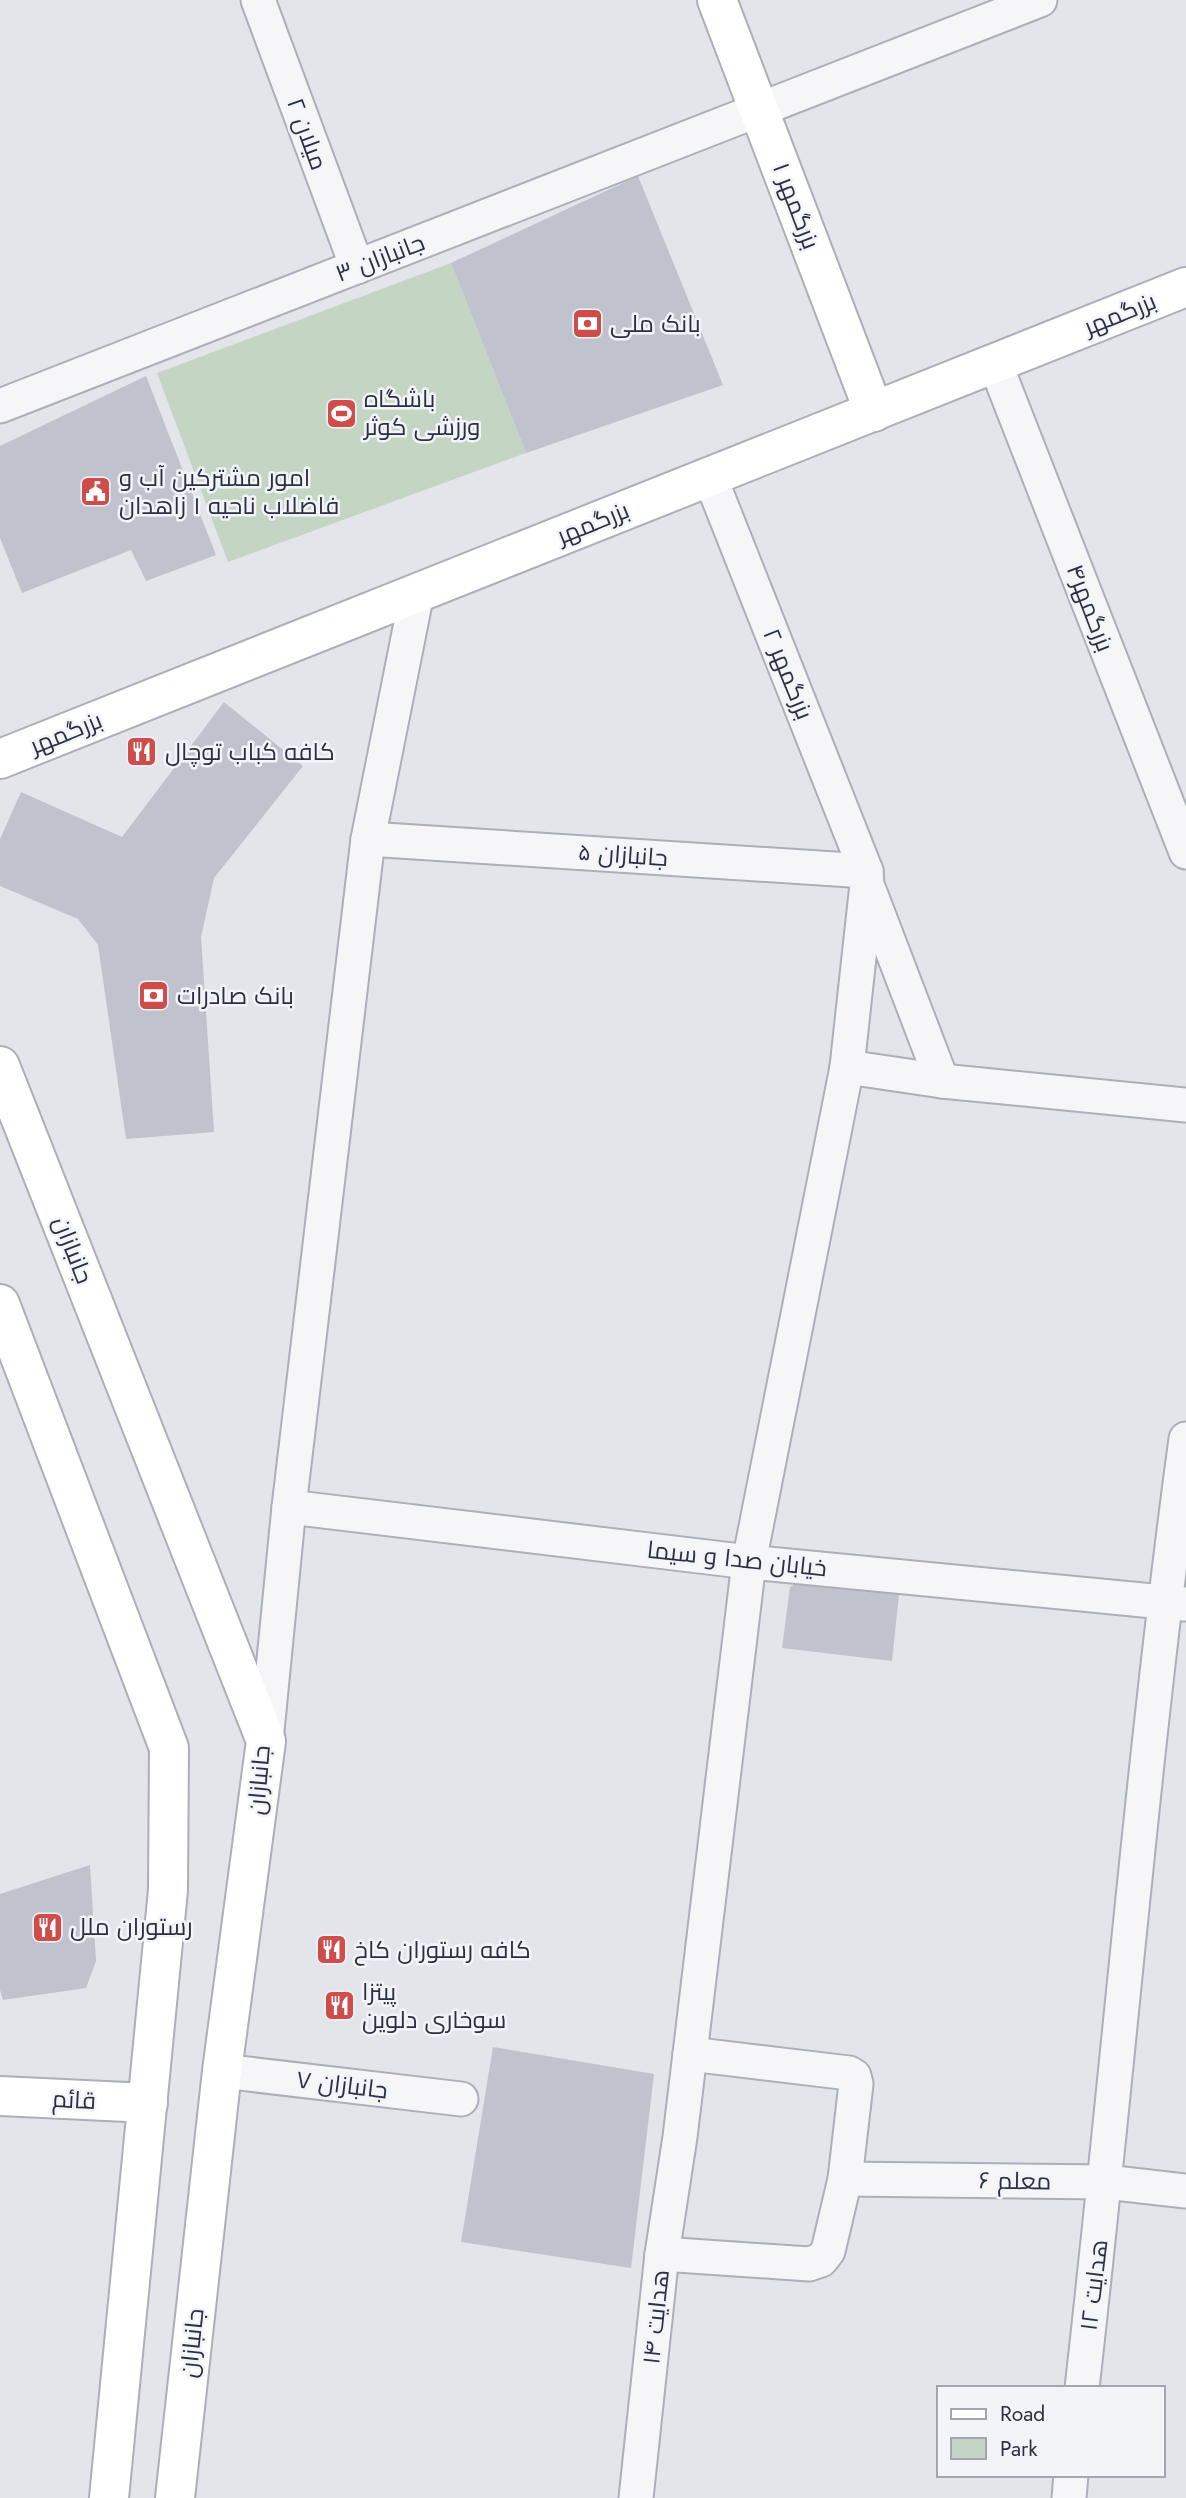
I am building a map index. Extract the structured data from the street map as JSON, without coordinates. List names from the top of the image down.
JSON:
{
  "streets": {
    "main road": [
      "بزرگمهر ۱",
      "بزرگمهر",
      "جانبازان",
      "قائم"
    ],
    "street": [
      "میلان ۲",
      "جانبازان ۳",
      "بزرگمهر۴",
      "بزرگمهر ۲",
      "جانبازان ۵",
      "خیابان صدا و سیما",
      "جانبازان ۷",
      "معلم ۶",
      "هدایت ۱۲",
      "هدایت ۱۴"
    ]
  },
  "crossings": [
    ["میلان ۲", "جانبازان ۳"],
    ["بزرگمهر ۱", "جانبازان ۳"],
    ["بزرگمهر ۱", "بزرگمهر"],
    ["بزرگمهر", "بزرگمهر۴"],
    ["بزرگمهر", "بزرگمهر ۲"],
    ["بزرگمهر ۲", "جانبازان ۵"],
    ["بزرگمهر ۲", "هدایت ۱۴"],
    ["جانبازان ۵", "هدایت ۱۴"],
    ["جانبازان", "جانبازان ۷"],
    ["خیابان صدا و سیما", "هدایت ۱۲"],
    ["خیابان صدا و سیما", "هدایت ۱۴"],
    ["معلم ۶", "هدایت ۱۲"]
  ],
  "places": {
    "bank": ["بانک ملی", "بانک صادرات"],
    "sports": ["باشگاه ورزشی کوثر"],
    "public building": ["امور مشترکین آب و فاضلاب ناحیه ۱ زاهدان"],
    "restaurant": [
      "کافه کباب توچال",
      "رستوران ملل",
      "کافه رستوران کاخ",
      "پیتزا سوخاری دلوین"
    ]
  },
  "legend": ["Road", "Park"]
}
